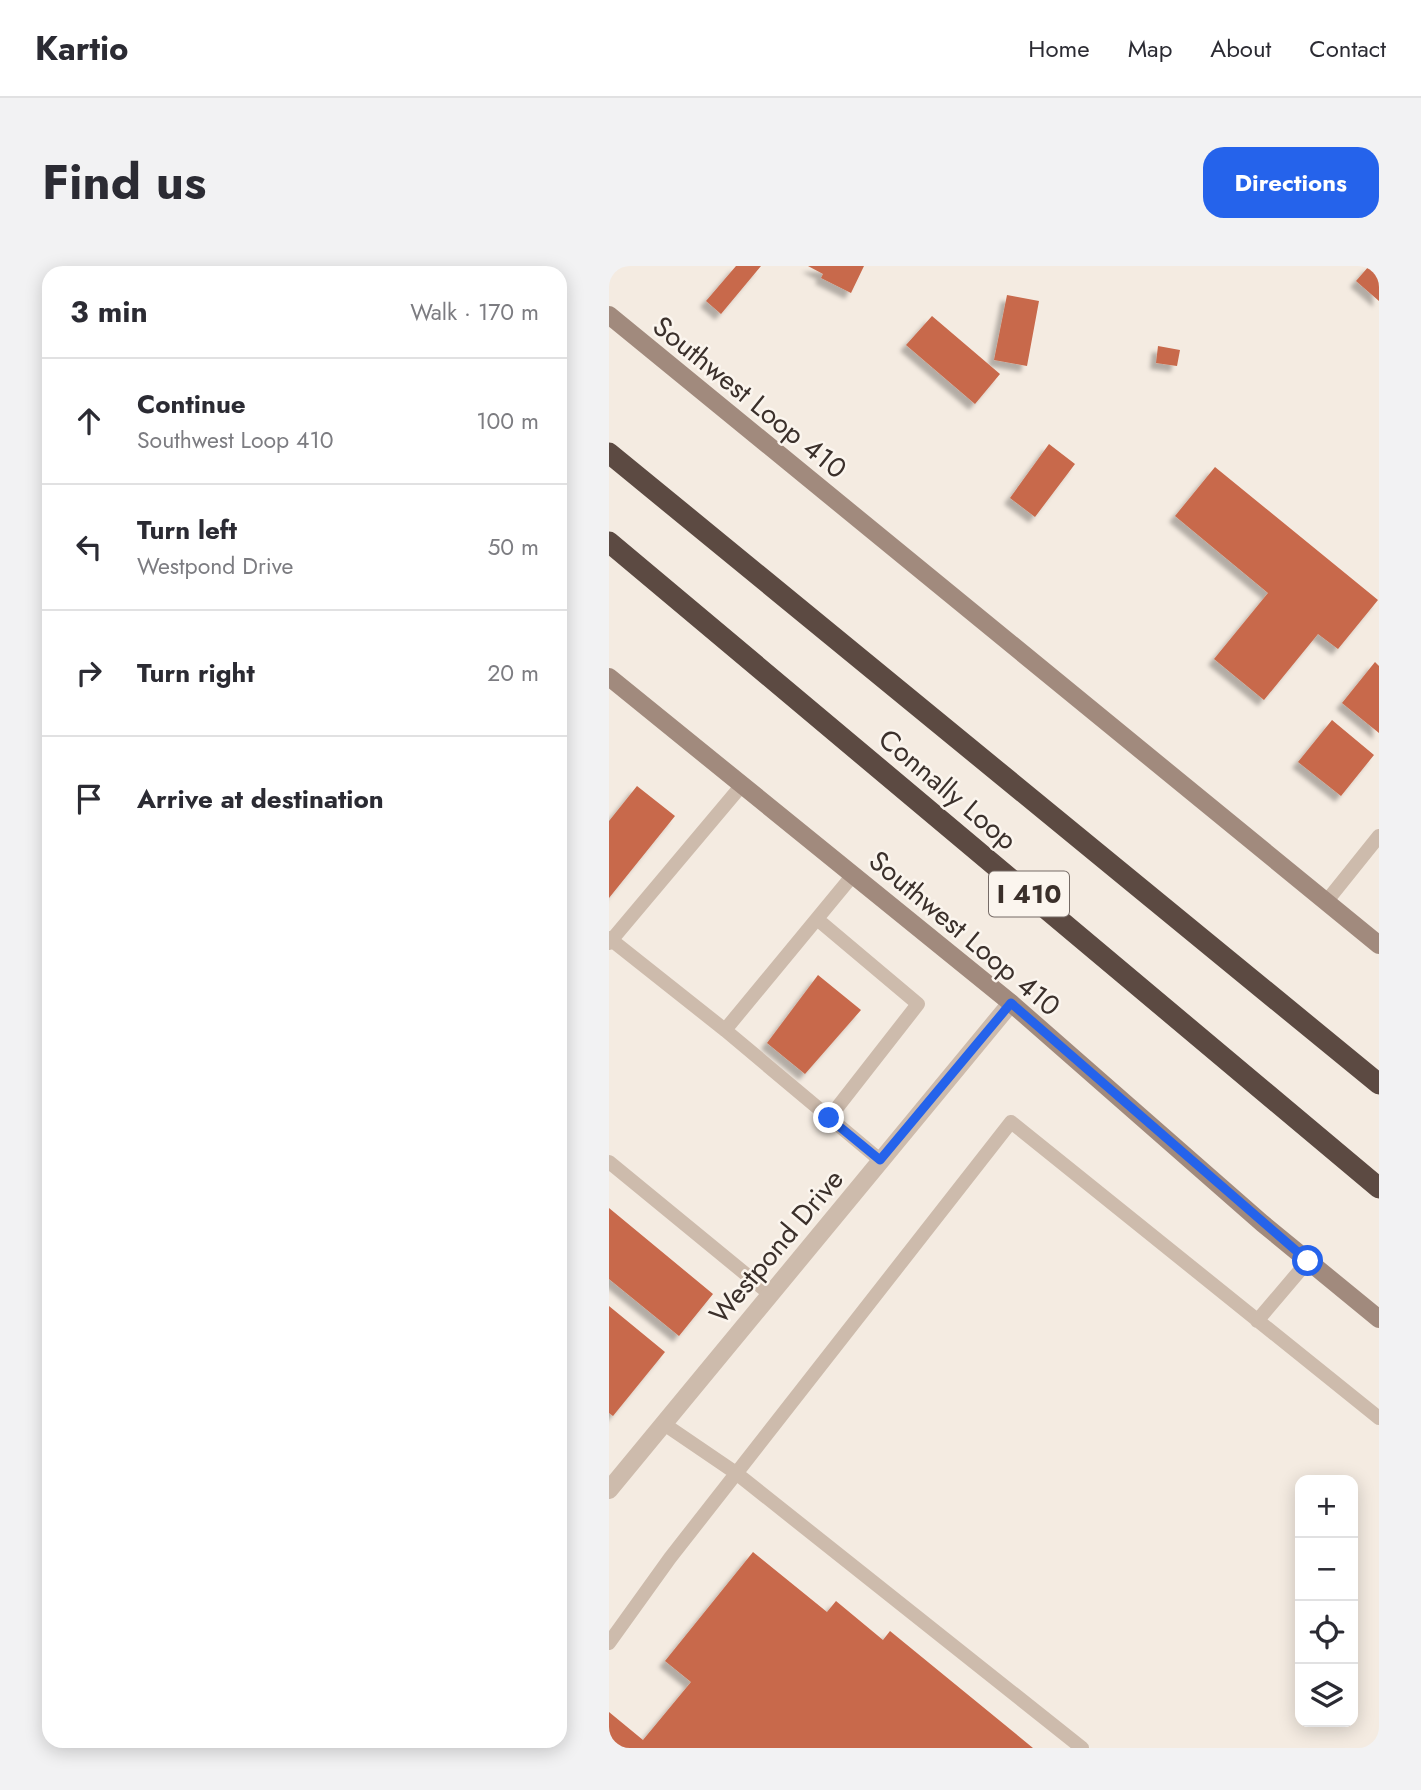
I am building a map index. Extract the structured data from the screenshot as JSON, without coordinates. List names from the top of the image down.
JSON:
{
  "streets": {
    "highway": ["Connally Loop", "I 410"],
    "main road": ["Southwest Loop 410"],
    "street": ["Westpond Drive"]
  },
  "crossings": [
    ["Southwest Loop 410", "Westpond Drive"]
  ],
  "page": {
    "header": "Kartio",
    "nav": [
      "Home",
      "Map",
      "About",
      "Contact"
    ],
    "title": "Find us",
    "buttons": "Directions",
    "heading": ["3 min", "Walk · 170 m"],
    "list": [
      ["Continue", "Southwest Loop 410", "100 m"],
      ["Turn left", "Westpond Drive", "50 m"],
      ["Turn right", "20 m"],
      "Arrive at destination"
    ],
    "map_buttons": ["+", "−"]
  }
}
